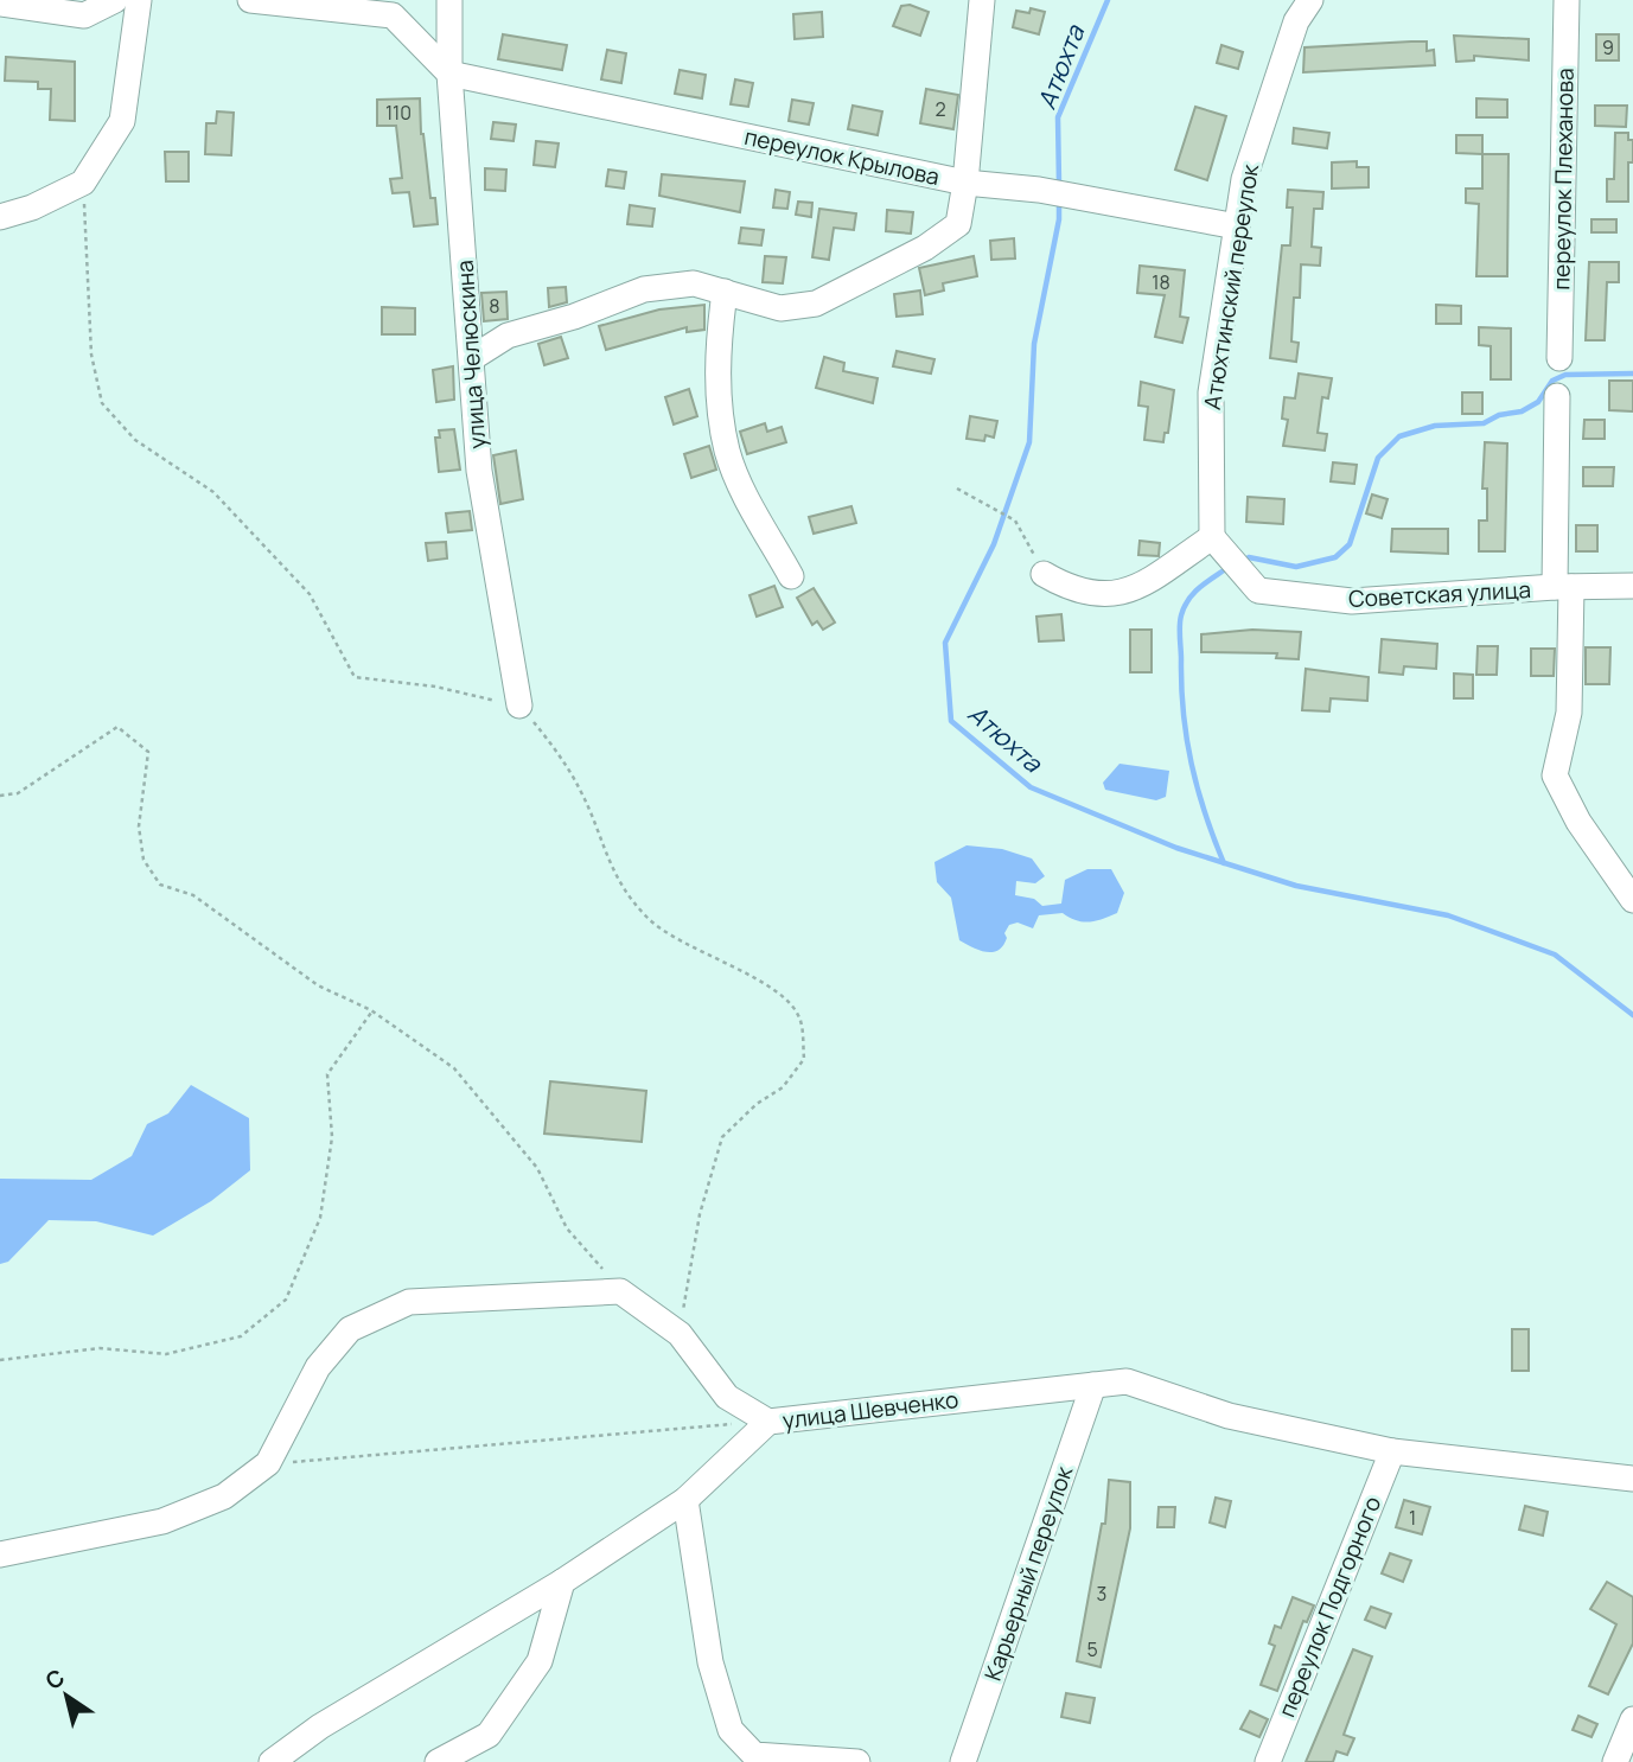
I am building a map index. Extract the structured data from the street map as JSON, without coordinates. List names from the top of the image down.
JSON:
{
  "streets": {
    "street": [
      "переулок Крылова",
      "переулок Плеханова",
      "Атюхтинский переулок",
      "улица Челюскина",
      "Советская улица",
      "улица Шевченко",
      "Карьерный переулок",
      "переулок Подгорного"
    ]
  },
  "crossings": [
    ["переулок Крылова", "Атюхтинский переулок"],
    ["переулок Крылова", "улица Челюскина"],
    ["Атюхтинский переулок", "Советская улица"],
    ["улица Шевченко", "Карьерный переулок"],
    ["улица Шевченко", "переулок Подгорного"]
  ],
  "water": ["Атюхта"],
  "house_numbers": [
    "9",
    "2",
    "110",
    "18",
    "8",
    "1",
    "3",
    "5"
  ],
  "north": "top left"
}
